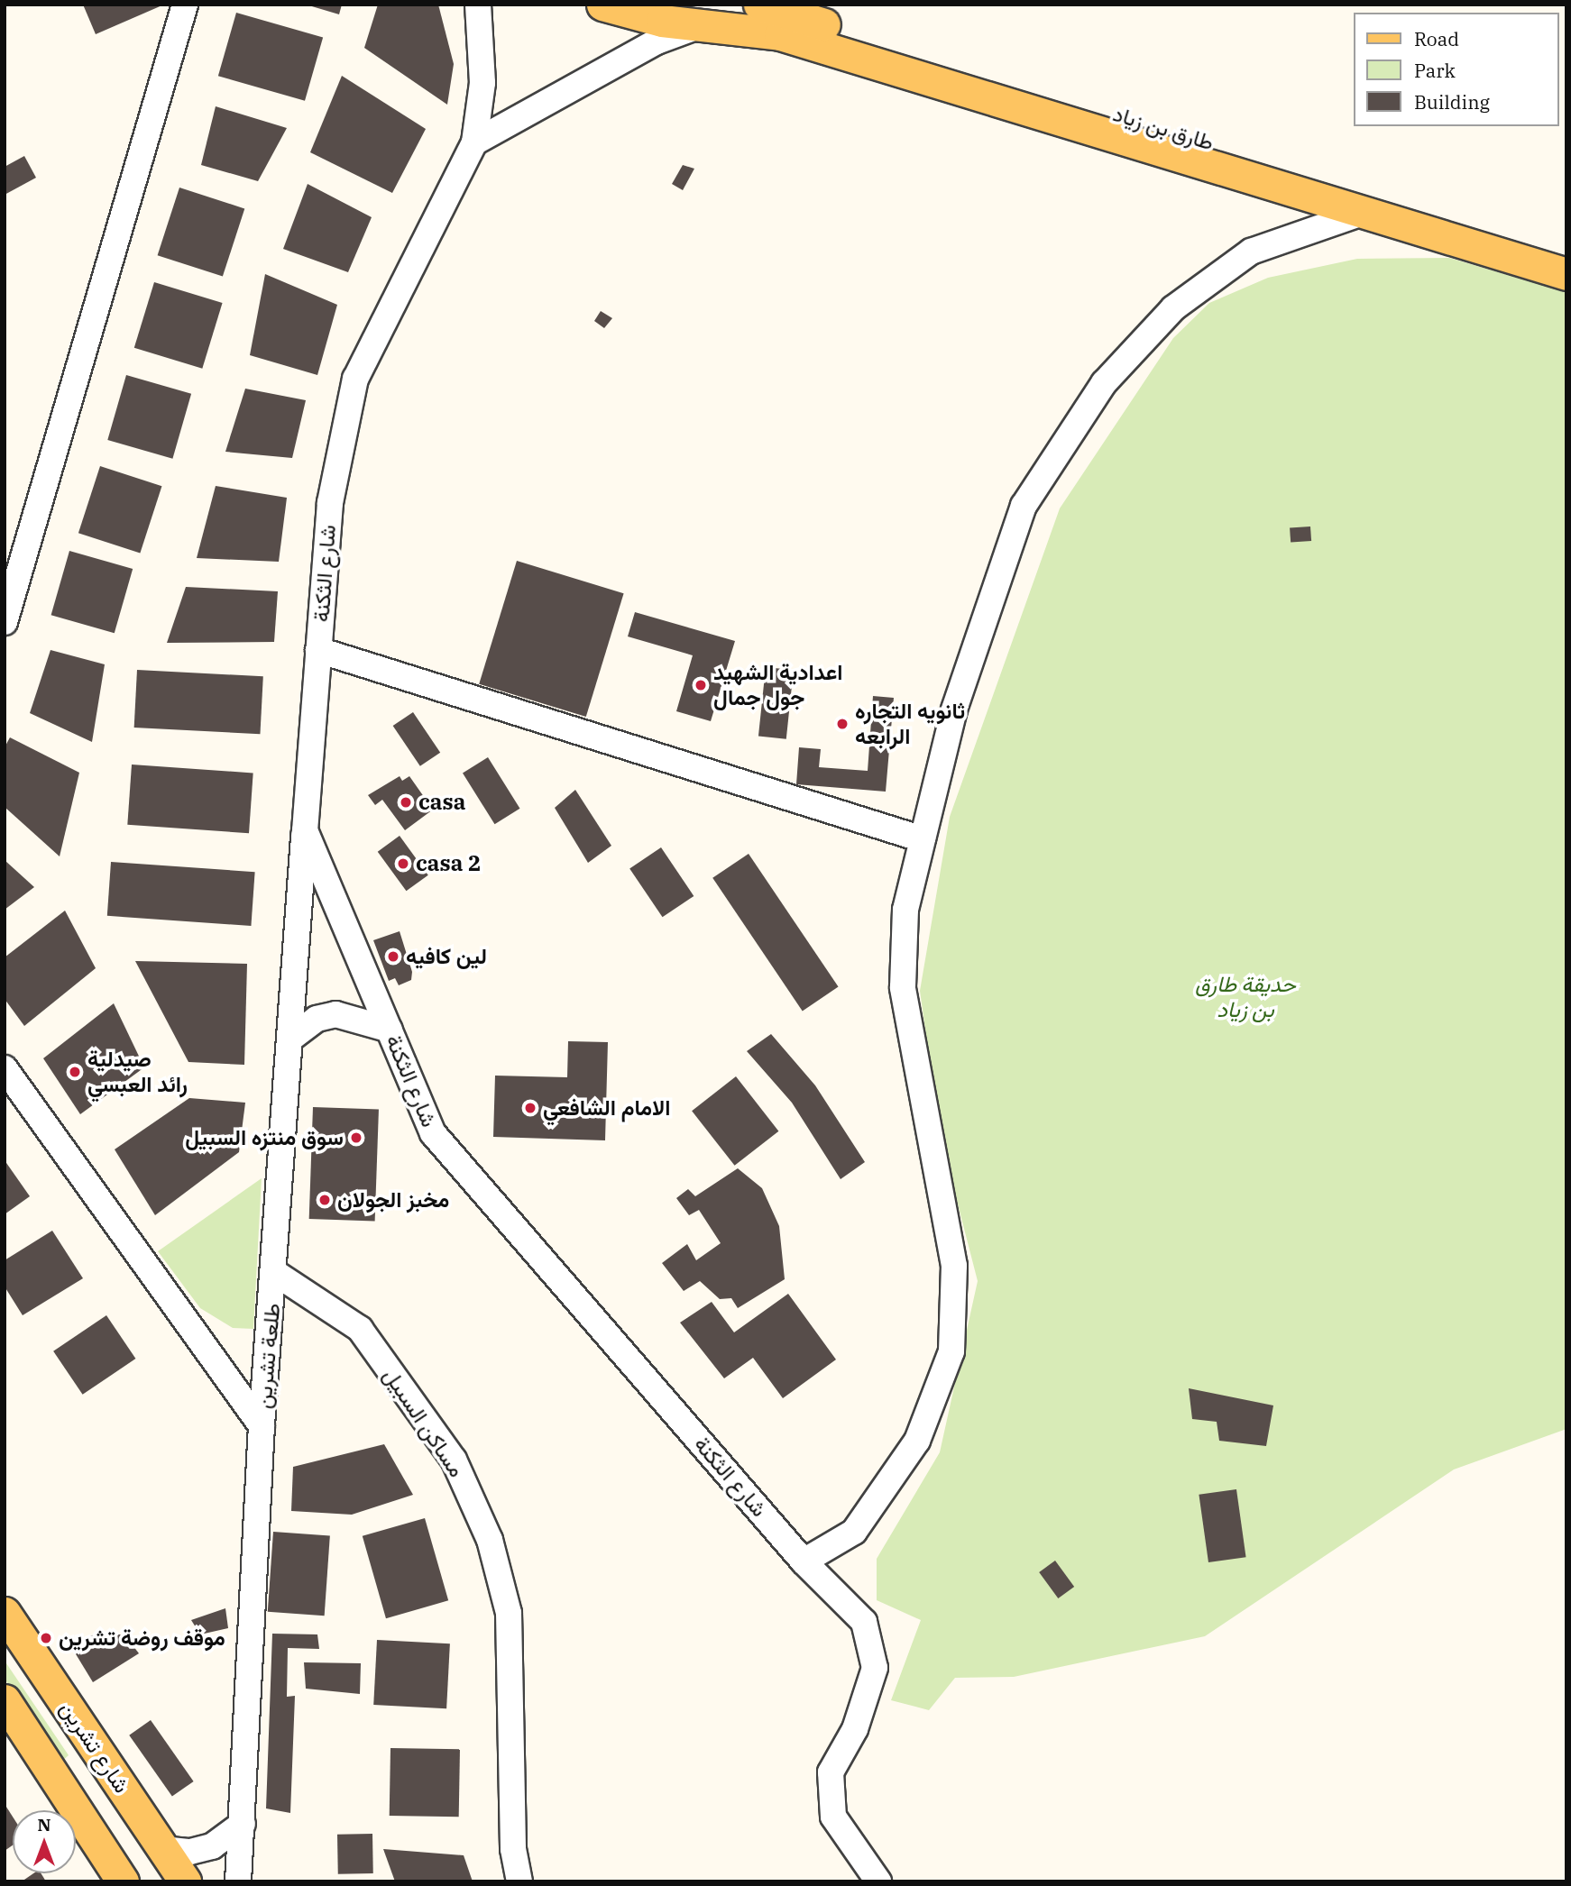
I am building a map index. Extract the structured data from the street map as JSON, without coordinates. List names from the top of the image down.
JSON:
{
  "streets": {
    "main road": ["طارق بن زياد", "شارع تشرين"],
    "street": ["شارع الثكنة", "طلعة تشرين", "مساكن السبيل"]
  },
  "crossings": [
    ["شارع الثكنة", "طلعة تشرين"],
    ["طلعة تشرين", "مساكن السبيل"]
  ],
  "parks": ["حديقة طارق بن زياد"],
  "places": [
    "اعدادية الشهيد جول جمال",
    "ثانويه التجاره الرابعه",
    "casa",
    "casa 2",
    "لين كافيه",
    "صيدلية رائد العبسي",
    "الامام الشافعي",
    "سوق منتزه السبيل",
    "مخبز الجولان",
    "موقف روضة تشرين"
  ],
  "legend": ["Road", "Park", "Building"],
  "north": "top"
}
